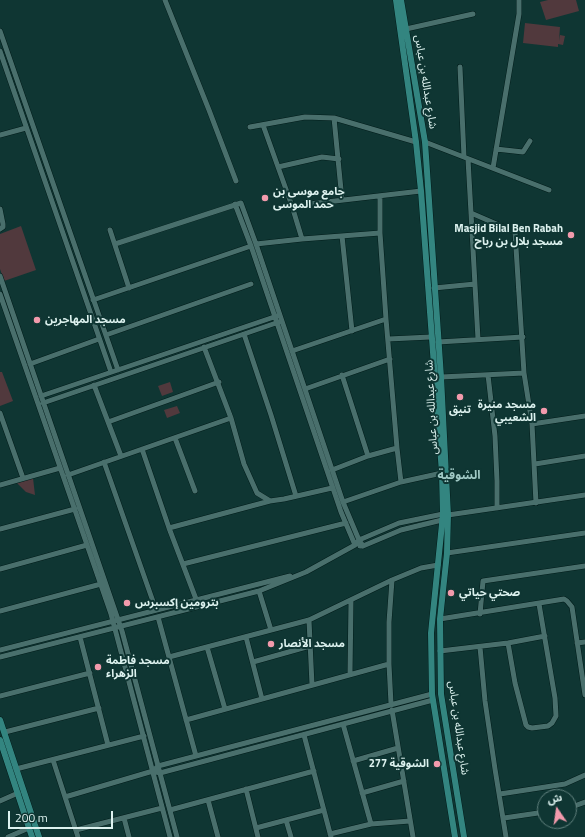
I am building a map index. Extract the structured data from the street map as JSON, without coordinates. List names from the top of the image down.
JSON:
{
  "streets": {
    "main road": ["شارع عبدالله بن عباس"]
  },
  "districts": ["الشوقية"],
  "places": [
    "جامع موسى بن حمد الموسى",
    "Masjid Bilal Ben Rabah مسجد بلال بن رباح",
    "مسجد المهاجرين",
    "تنيق",
    "مسجد منيرة الشعيبي",
    "صحتي حياتي",
    "بترومين إكسبرس",
    "مسجد الأنصار",
    "مسجد فاطمة الزهراء",
    "الشوقية 277"
  ],
  "scale_bar": "200 m",
  "north": "top"
}
